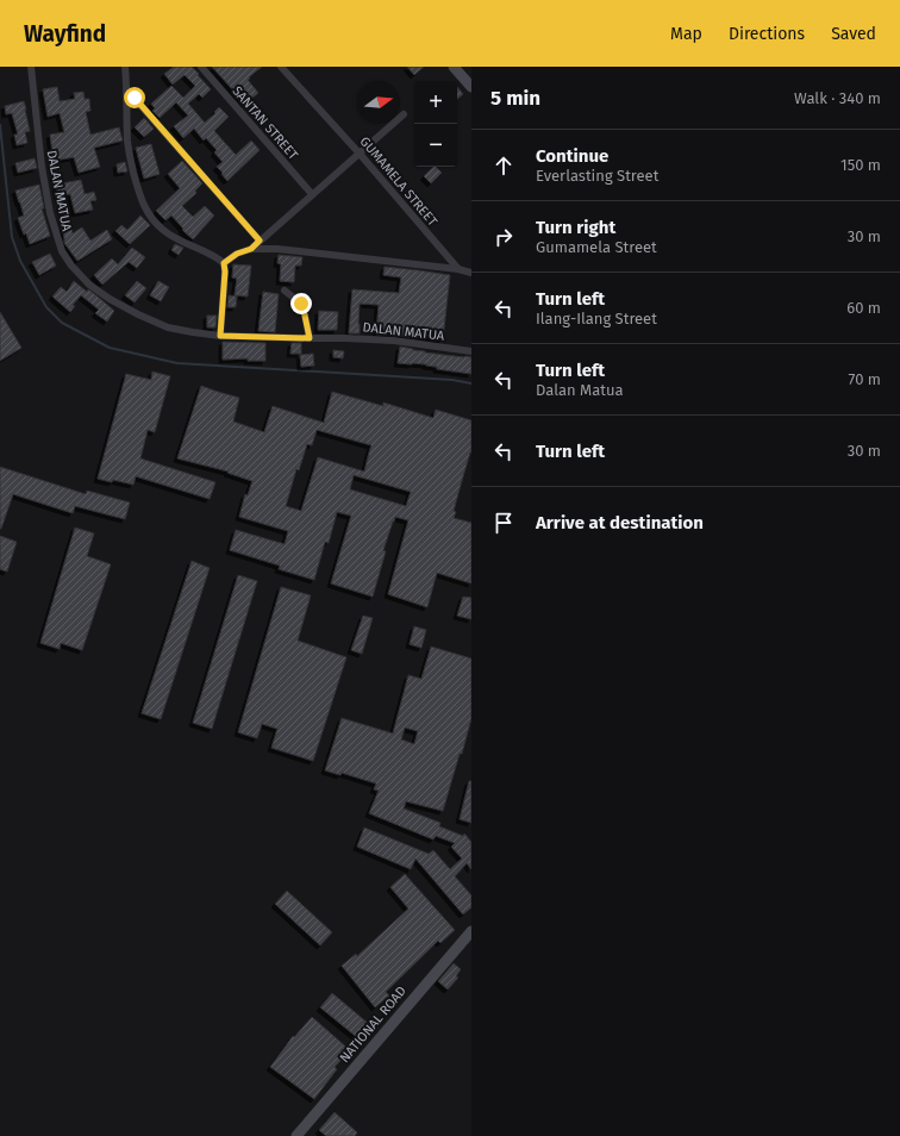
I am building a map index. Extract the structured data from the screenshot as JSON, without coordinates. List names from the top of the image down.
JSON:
{
  "streets": {
    "main road": ["NATIONAL ROAD"],
    "street": ["SANTAN STREET", "GUMAMELA STREET", "DALAN MATUA"]
  },
  "north": "right",
  "page": {
    "header": "Wayfind",
    "nav": ["Map", "Directions", "Saved"],
    "heading": ["5 min", "Walk · 340 m"],
    "map_buttons": ["+", "−"],
    "list": [
      ["Continue", "Everlasting Street", "150 m"],
      ["Turn right", "Gumamela Street", "30 m"],
      ["Turn left", "Ilang-Ilang Street", "60 m"],
      ["Turn left", "Dalan Matua", "70 m"],
      ["Turn left", "30 m"],
      "Arrive at destination"
    ]
  }
}
